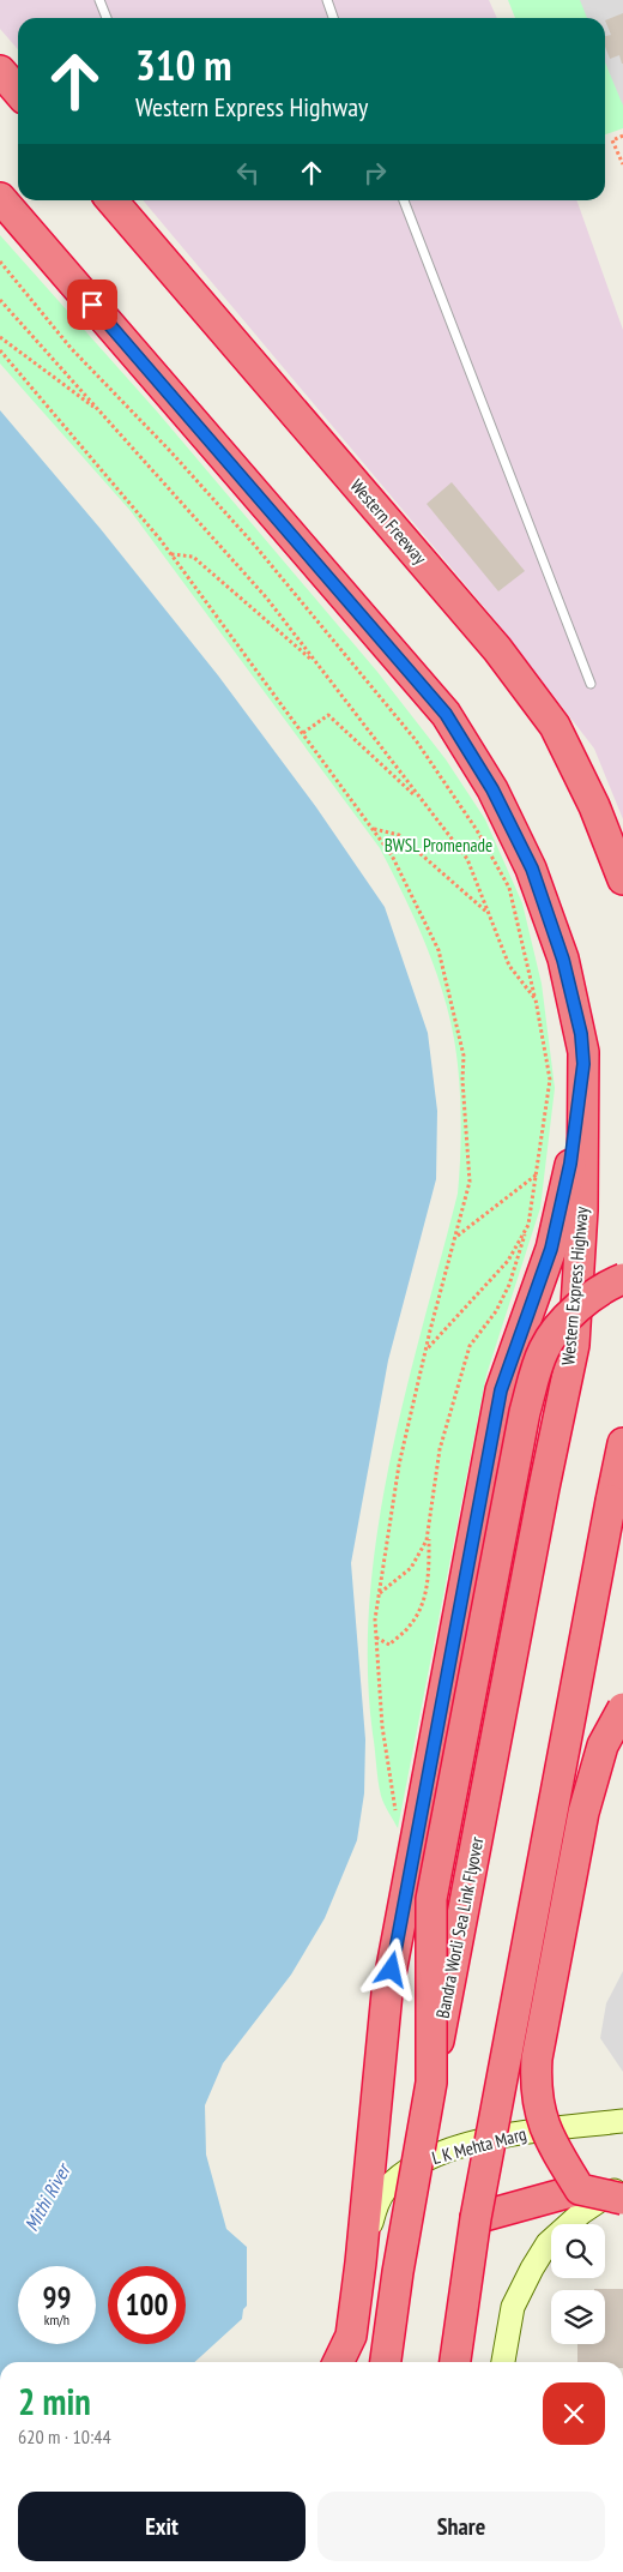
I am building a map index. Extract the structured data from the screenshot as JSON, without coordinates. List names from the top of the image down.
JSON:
{
  "streets": {
    "highway": ["Western Freeway", "Western Express Highway", "Bandra Worli Sea Link Flyover"],
    "main road": ["L K Mehta Marg"]
  },
  "crossings": [
    ["Western Express Highway", "Bandra Worli Sea Link Flyover"]
  ],
  "water": ["Mithi River"],
  "parks": ["BWSL Promenade"],
  "page": {
    "turn": ["310 m", "Western Express Highway"],
    "speed": "99 km/h",
    "limit": "100",
    "heading": ["2 min", "620 m · 10:44"],
    "buttons": ["Exit", "Share"]
  }
}
